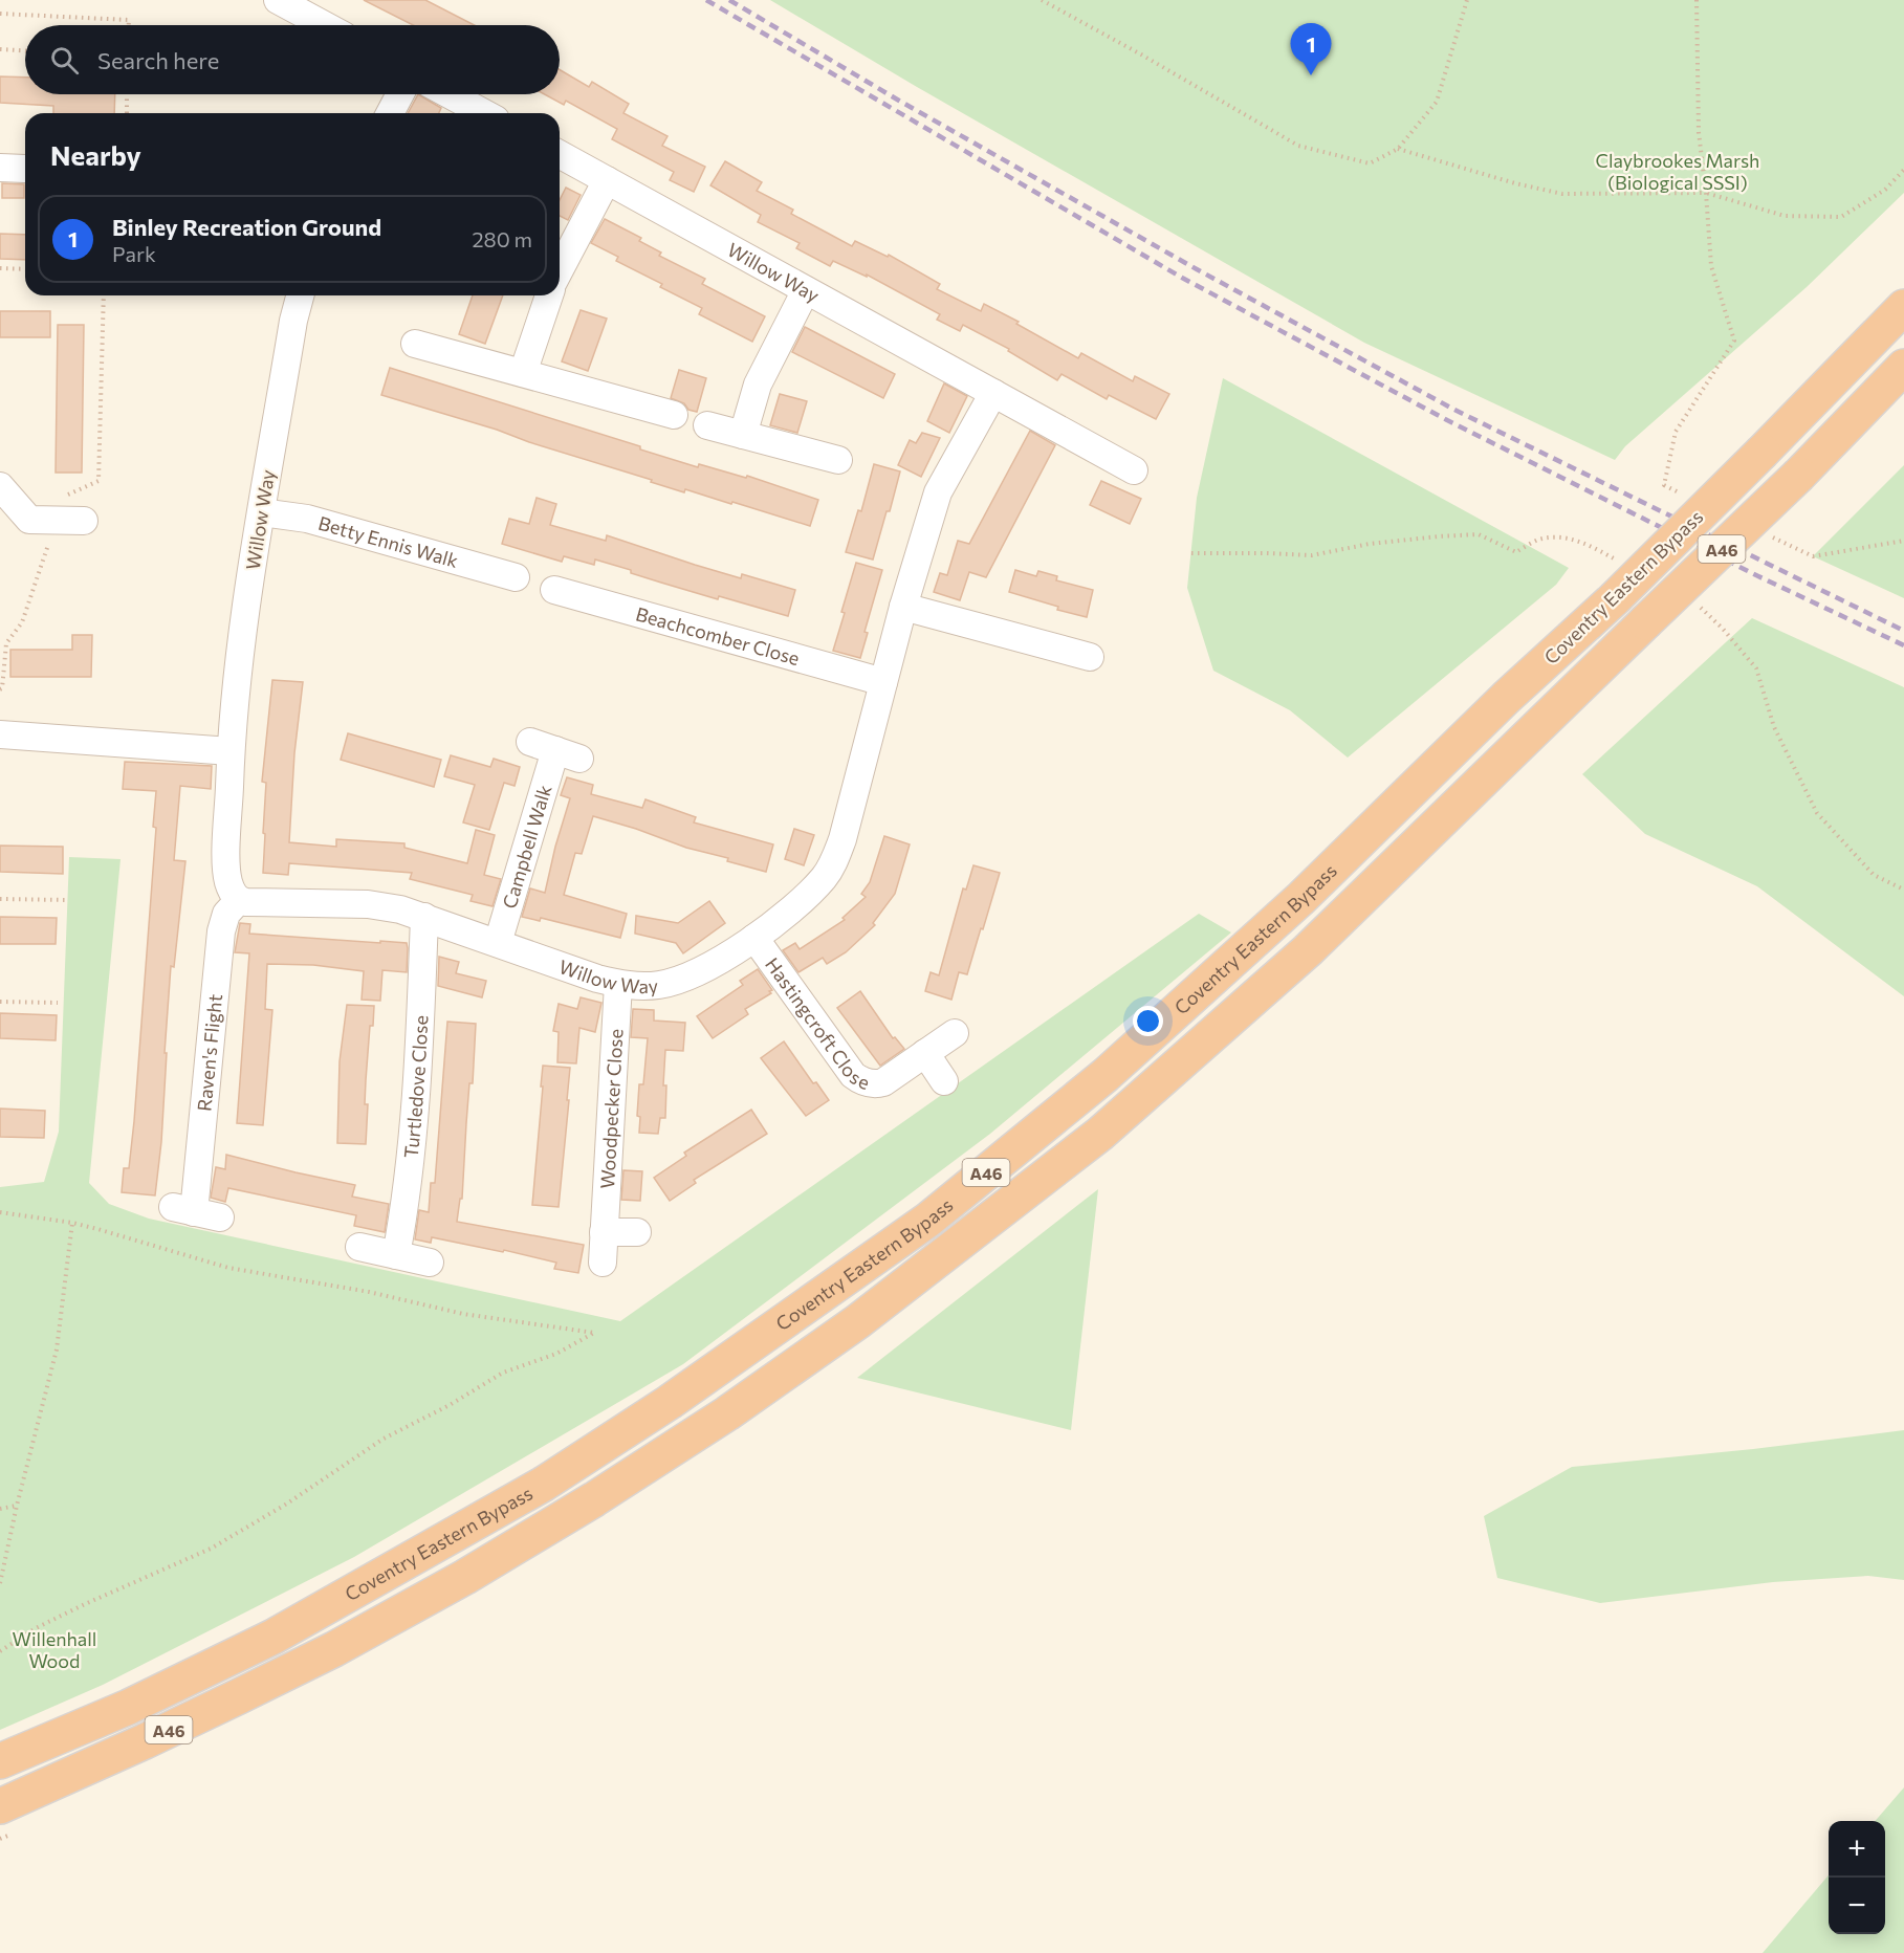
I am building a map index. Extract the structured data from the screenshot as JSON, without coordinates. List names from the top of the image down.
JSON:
{
  "streets": {
    "highway": ["A46", "Coventry Eastern Bypass"],
    "street": [
      "Willow Way",
      "Betty Ennis Walk",
      "Beachcomber Close",
      "Campbell Walk",
      "Hastingcroft Close",
      "Raven's Flight",
      "Turtledove Close",
      "Woodpecker Close"
    ]
  },
  "crossings": [
    ["Willow Way", "Betty Ennis Walk"],
    ["Willow Way", "Beachcomber Close"],
    ["Willow Way", "Campbell Walk"],
    ["Willow Way", "Hastingcroft Close"],
    ["Willow Way", "Raven's Flight"],
    ["Willow Way", "Turtledove Close"],
    ["Willow Way", "Woodpecker Close"]
  ],
  "parks": ["Claybrookes Marsh (Biological SSSI)", "Willenhall Wood"],
  "page": {
    "pins": "1",
    "search": "Search here",
    "heading": "Nearby",
    "list": [
      {
        "mark": "1",
        "name": "Binley Recreation Ground",
        "note": "Park",
        "value": "280 m"
      }
    ],
    "map_buttons": ["+", "−"]
  }
}
